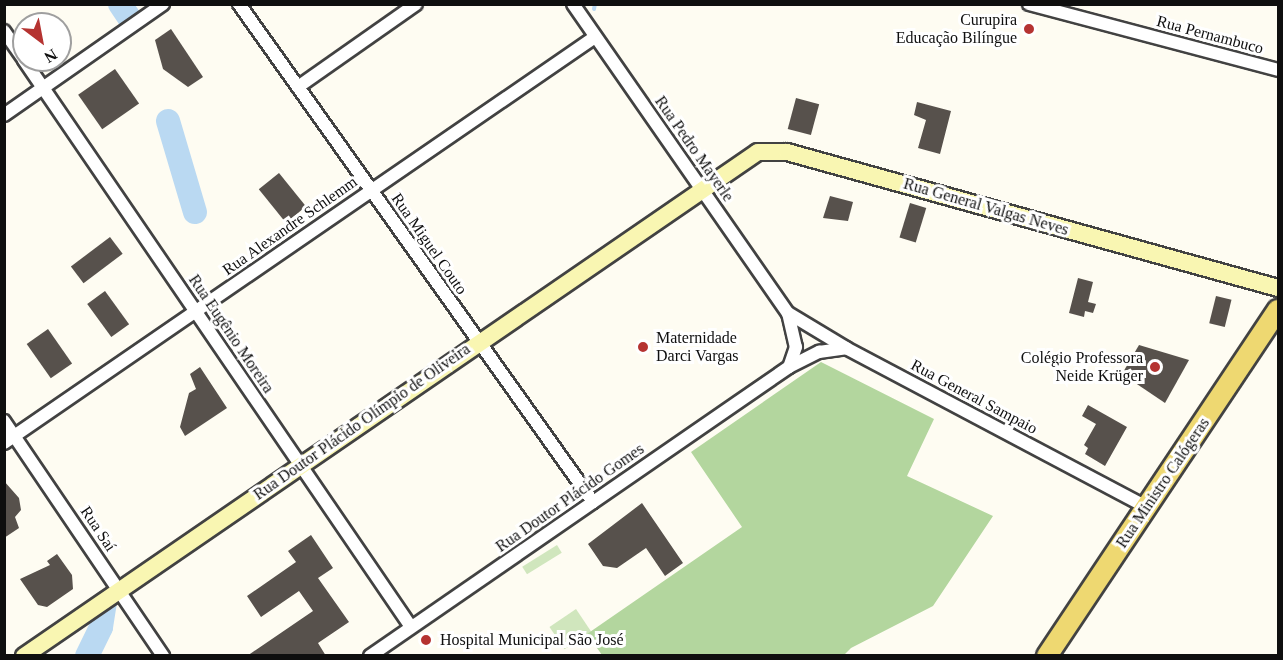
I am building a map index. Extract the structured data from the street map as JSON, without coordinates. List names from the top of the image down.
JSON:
{
  "streets": {
    "main road": ["Rua General Valgas Neves", "Rua Doutor Plácido Olímpio de Oliveira", "Rua Ministro Calógeras"],
    "street": [
      "Rua Pernambuco",
      "Rua Pedro Mayerle",
      "Rua Alexandre Schlemm",
      "Rua Miguel Couto",
      "Rua Eugênio Moreira",
      "Rua General Sampaio",
      "Rua Doutor Plácido Gomes",
      "Rua Saí"
    ]
  },
  "crossings": [
    ["Rua Pedro Mayerle", "Rua General Valgas Neves"],
    ["Rua Pedro Mayerle", "Rua Alexandre Schlemm"],
    ["Rua Pedro Mayerle", "Rua General Sampaio"],
    ["Rua Pedro Mayerle", "Rua Doutor Plácido Olímpio de Oliveira"],
    ["Rua General Valgas Neves", "Rua Doutor Plácido Olímpio de Oliveira"],
    ["Rua Alexandre Schlemm", "Rua Miguel Couto"],
    ["Rua Alexandre Schlemm", "Rua Eugênio Moreira"],
    ["Rua Alexandre Schlemm", "Rua Saí"],
    ["Rua Miguel Couto", "Rua Doutor Plácido Olímpio de Oliveira"],
    ["Rua Miguel Couto", "Rua Doutor Plácido Gomes"],
    ["Rua Eugênio Moreira", "Rua Doutor Plácido Olímpio de Oliveira"],
    ["Rua Eugênio Moreira", "Rua Doutor Plácido Gomes"],
    ["Rua General Sampaio", "Rua Ministro Calógeras"],
    ["Rua General Sampaio", "Rua Doutor Plácido Gomes"],
    ["Rua Doutor Plácido Olímpio de Oliveira", "Rua Saí"]
  ],
  "places": [
    "Curupira Educação Bilíngue",
    "Maternidade Darci Vargas",
    "Colégio Professora Neide Krüger",
    "Hospital Municipal São José"
  ],
  "north": "bottom right"
}
